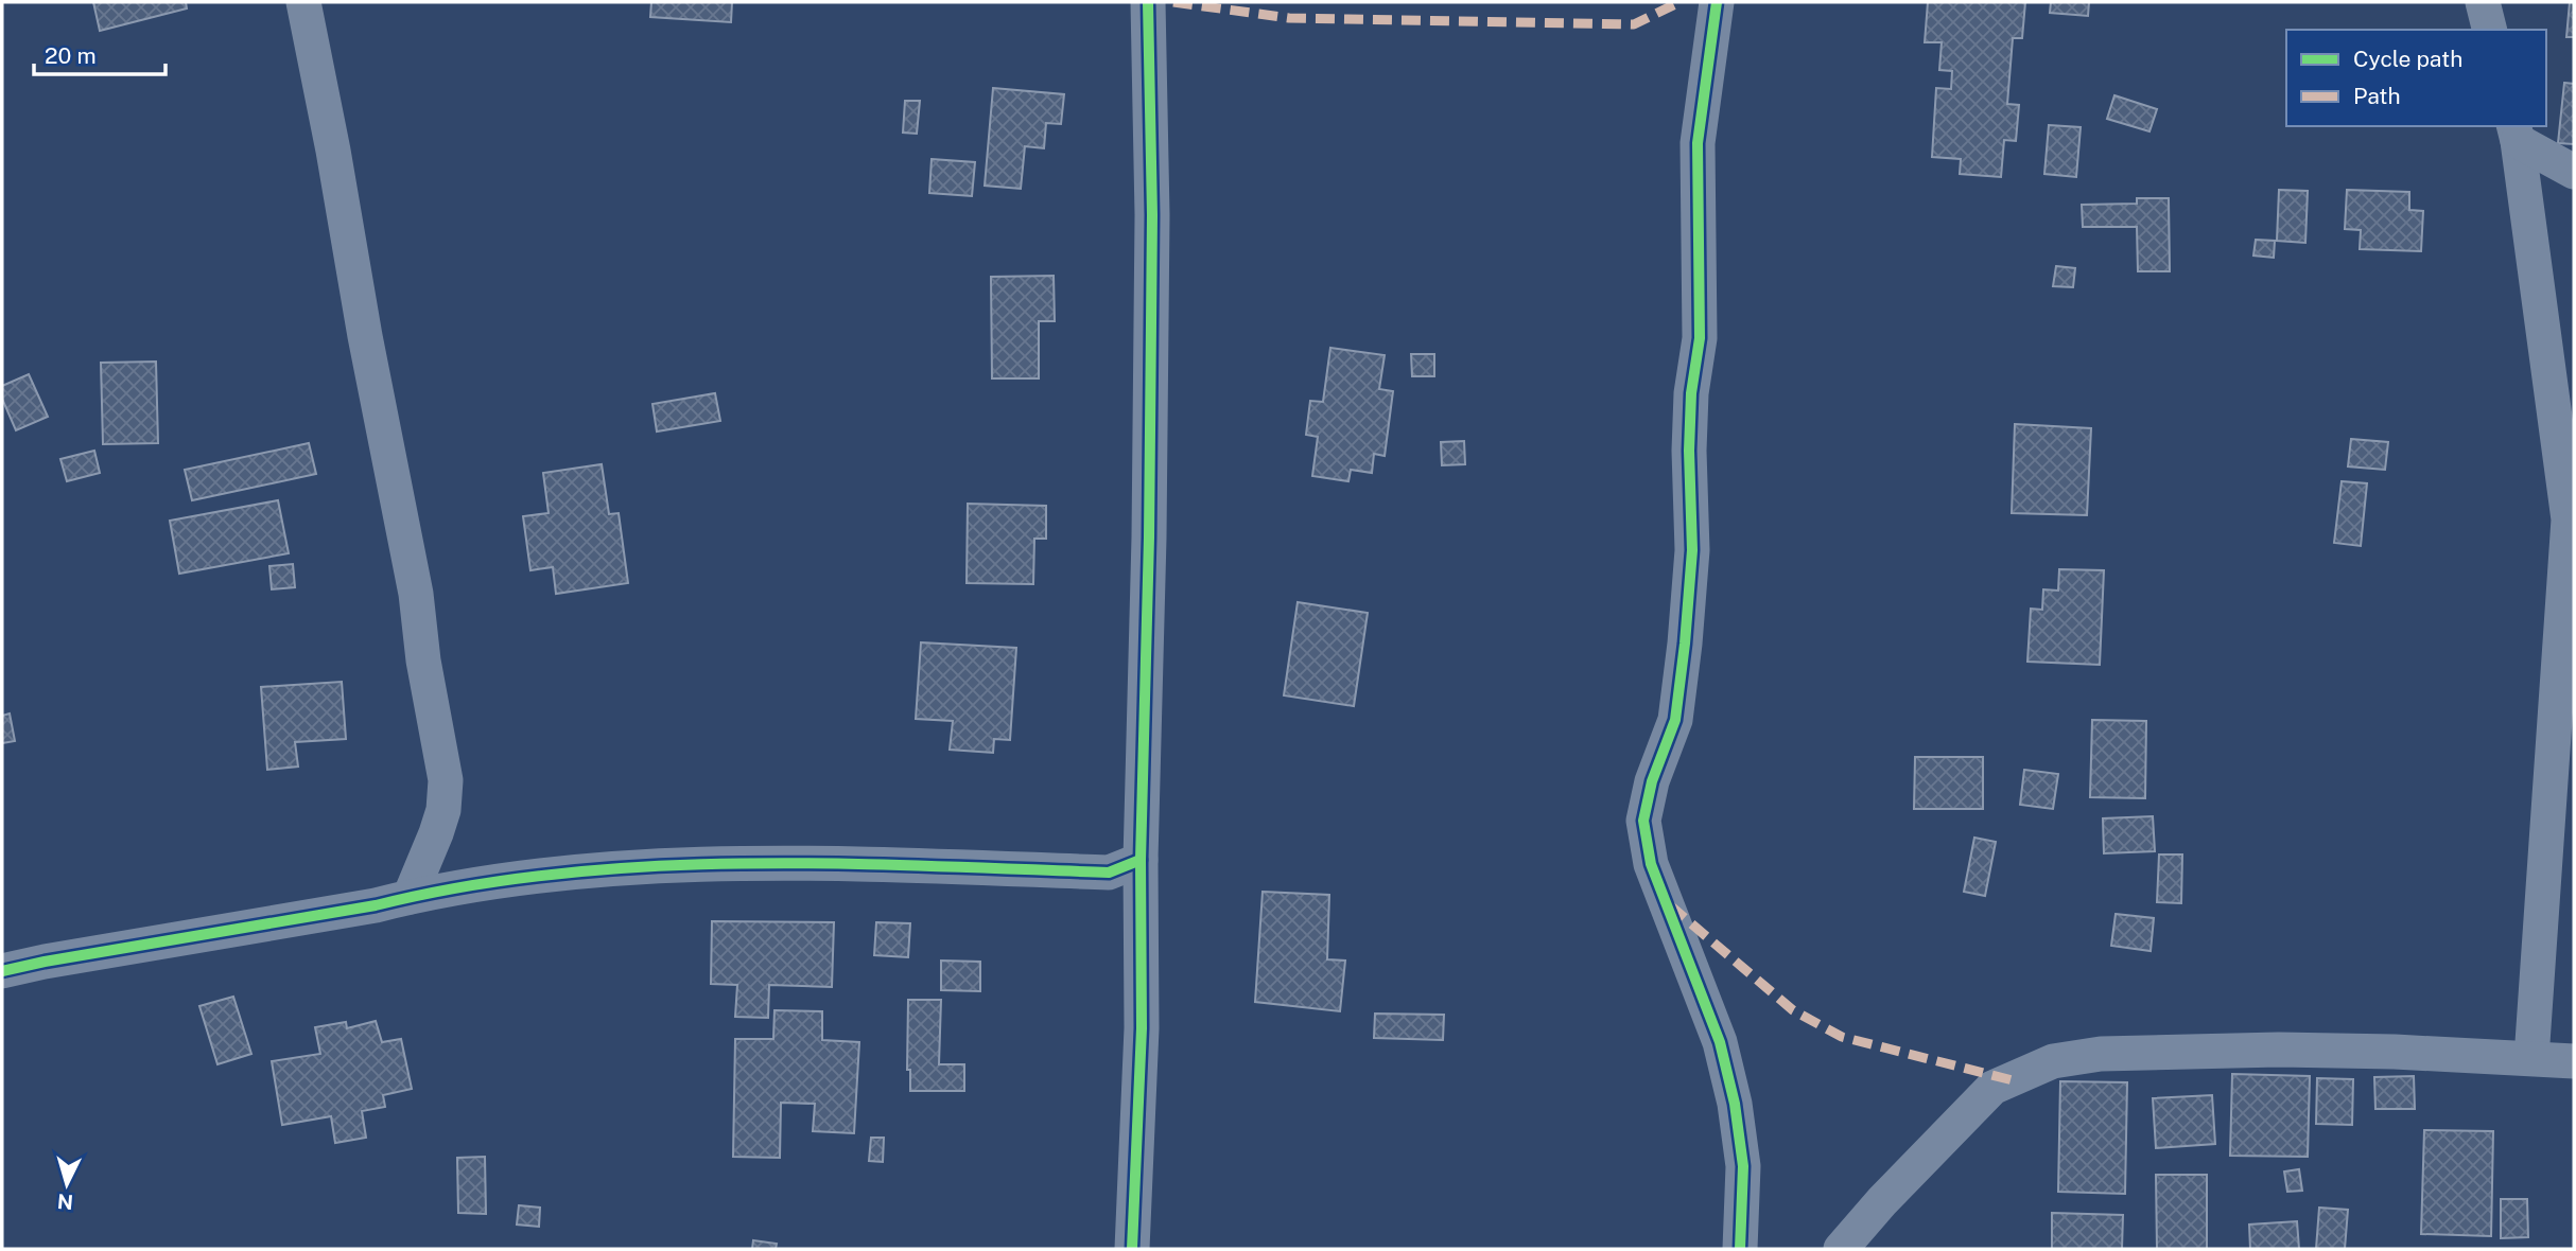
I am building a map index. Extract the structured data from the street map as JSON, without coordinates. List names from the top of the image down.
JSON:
{
  "legend": ["Cycle path", "Path"],
  "scale_bar": "20 m",
  "north": "bottom"
}
